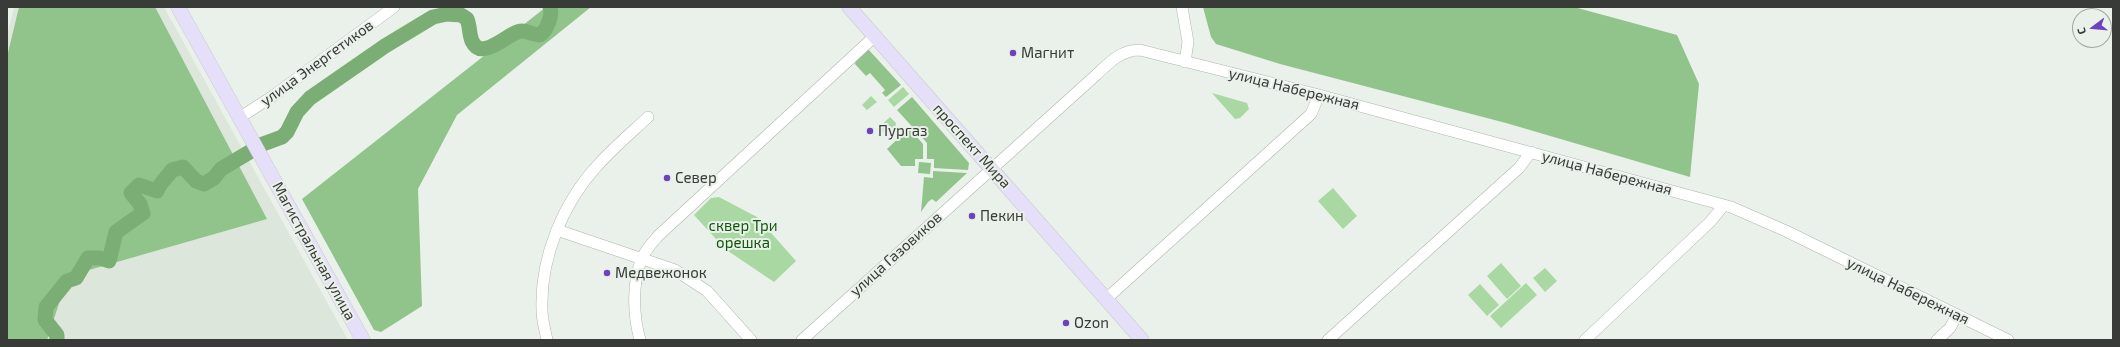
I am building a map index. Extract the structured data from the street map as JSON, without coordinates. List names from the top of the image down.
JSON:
{
  "streets": {
    "main road": ["проспект Мира", "Магистральная улица"],
    "street": ["улица Энергетиков", "улица Набережная", "улица Газовиков"]
  },
  "crossings": [
    ["улица Энергетиков", "Магистральная улица"],
    ["улица Набережная", "проспект Мира"],
    ["улица Набережная", "улица Газовиков"],
    ["проспект Мира", "улица Газовиков"]
  ],
  "parks": ["сквер Три орешка"],
  "places": [
    "Магнит",
    "Пургаз",
    "Север",
    "Пекин",
    "Медвежонок",
    "Ozon"
  ],
  "north": "left"
}
